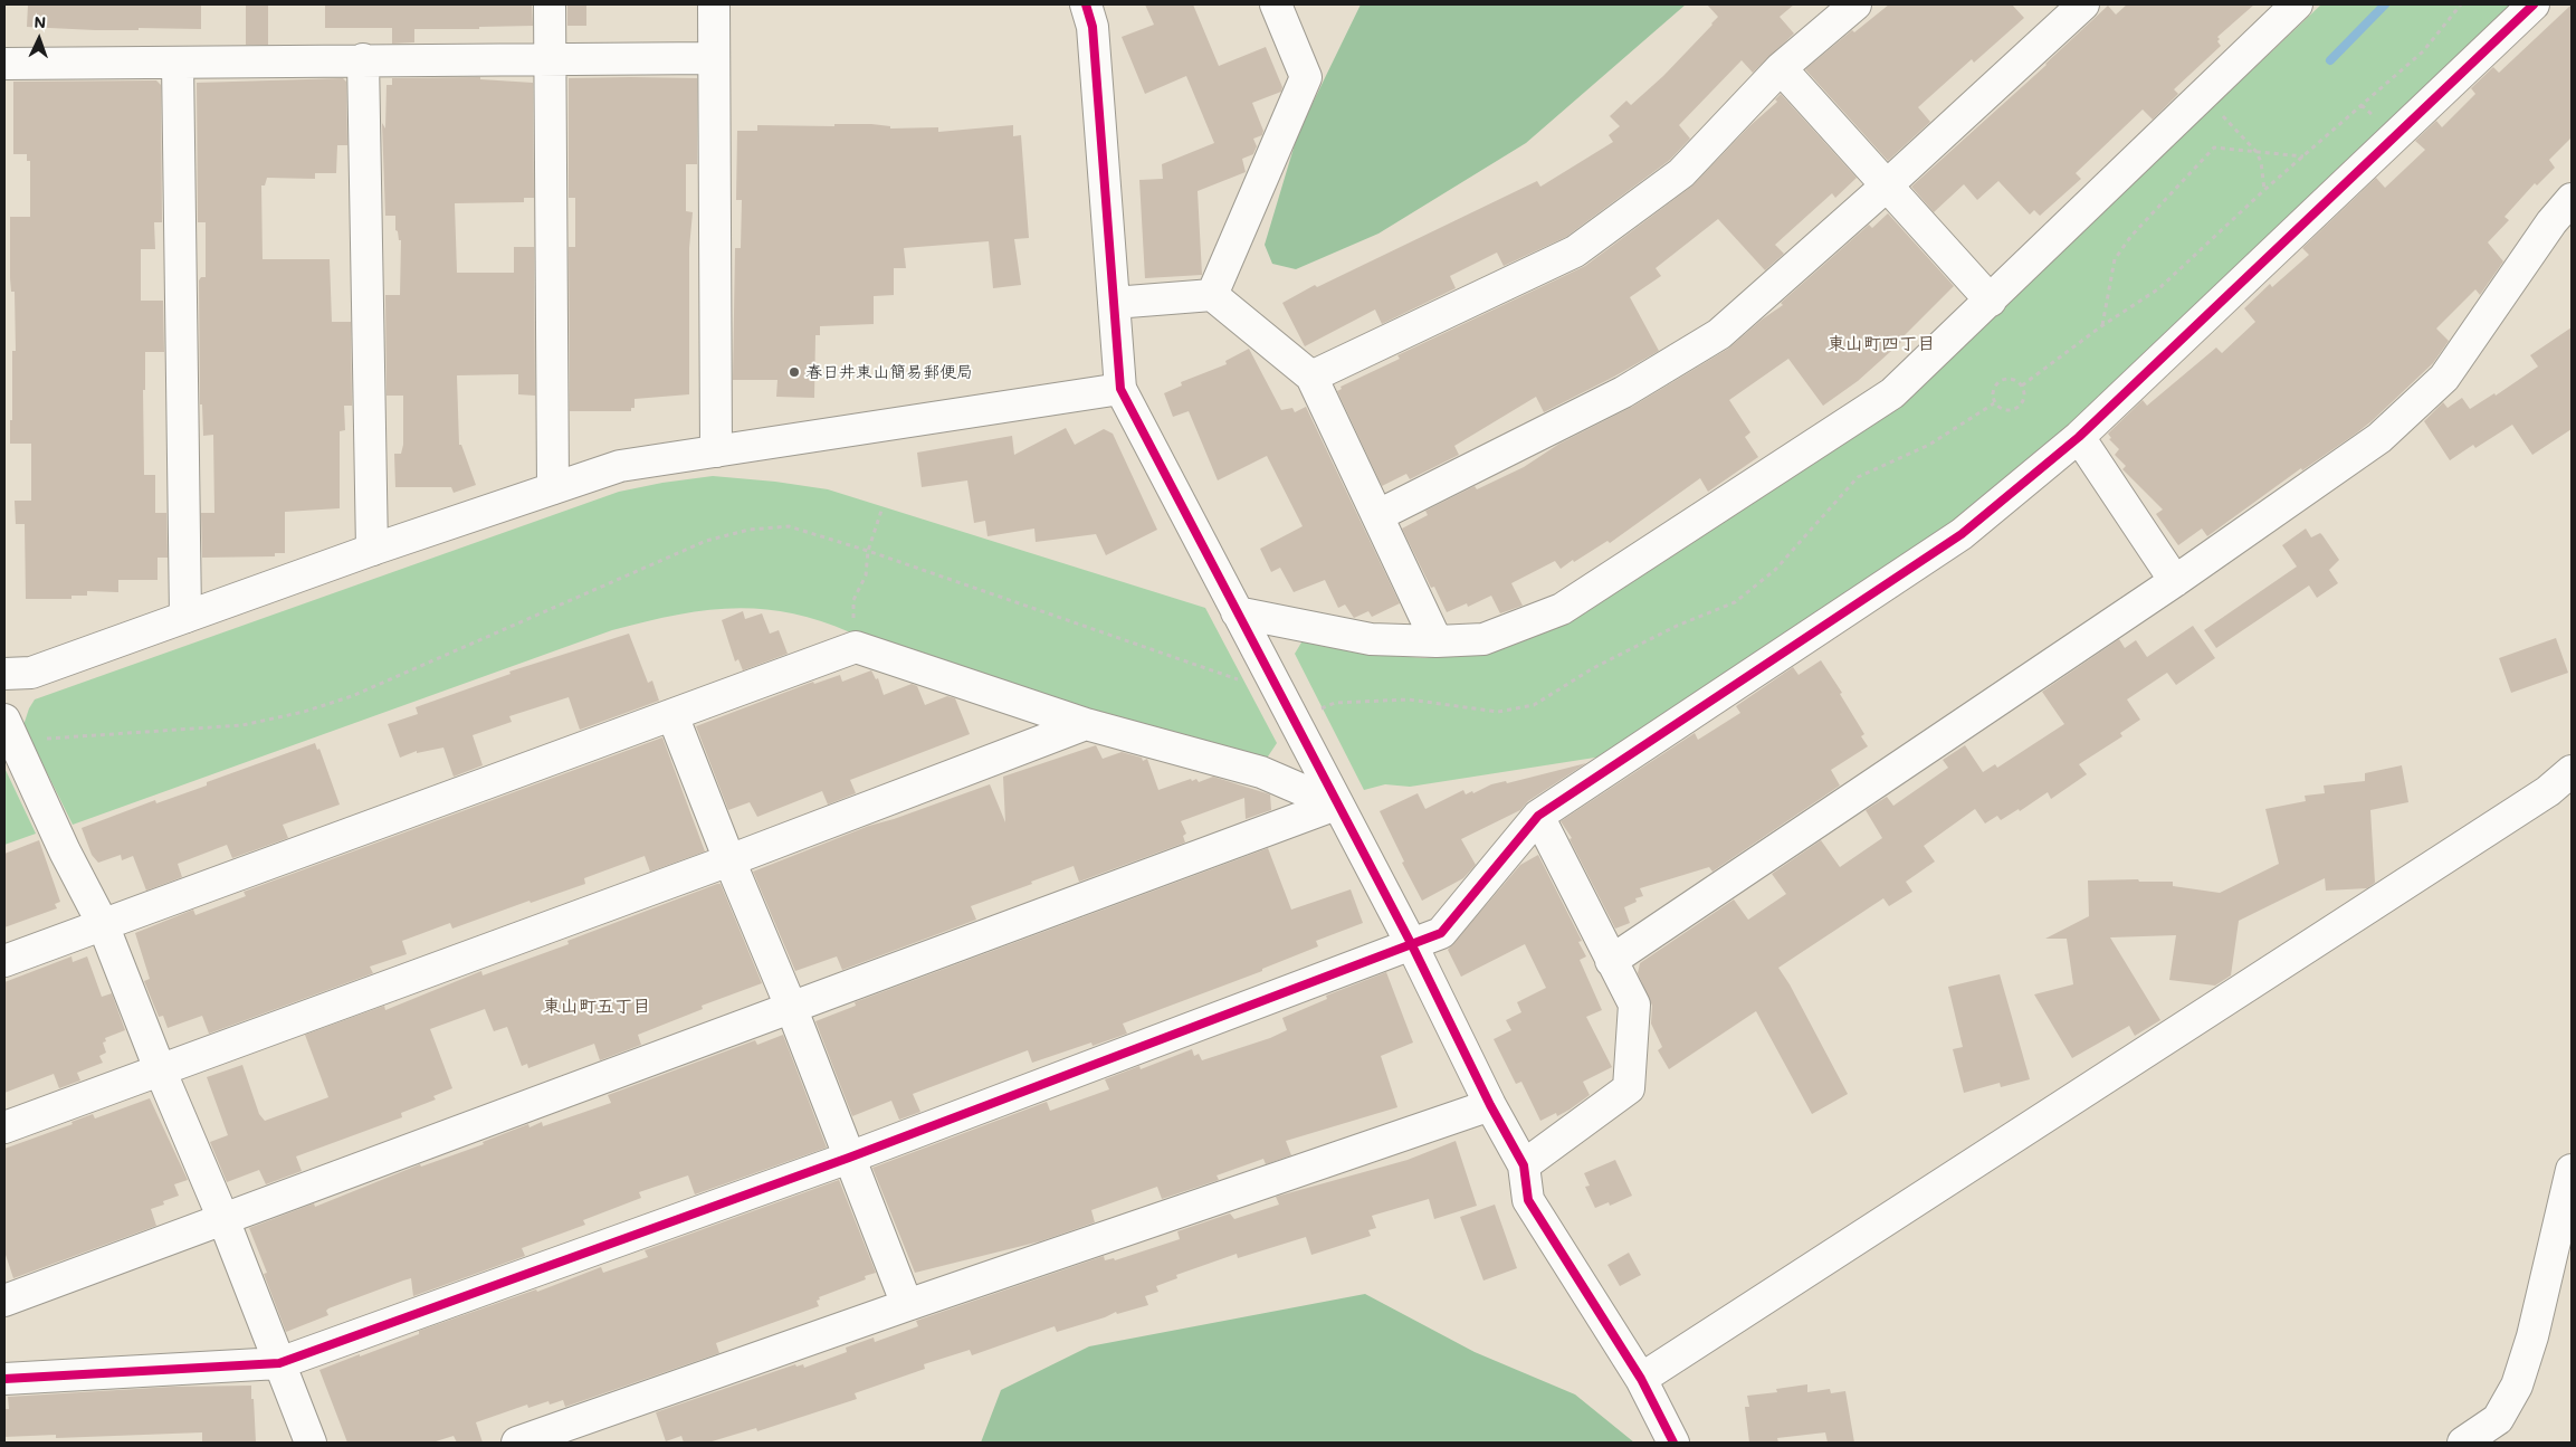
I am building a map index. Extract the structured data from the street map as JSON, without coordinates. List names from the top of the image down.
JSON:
{
  "districts": ["東山町四丁目", "東山町五丁目"],
  "places": ["春日井東山簡易郵便局"],
  "north": "top"
}
